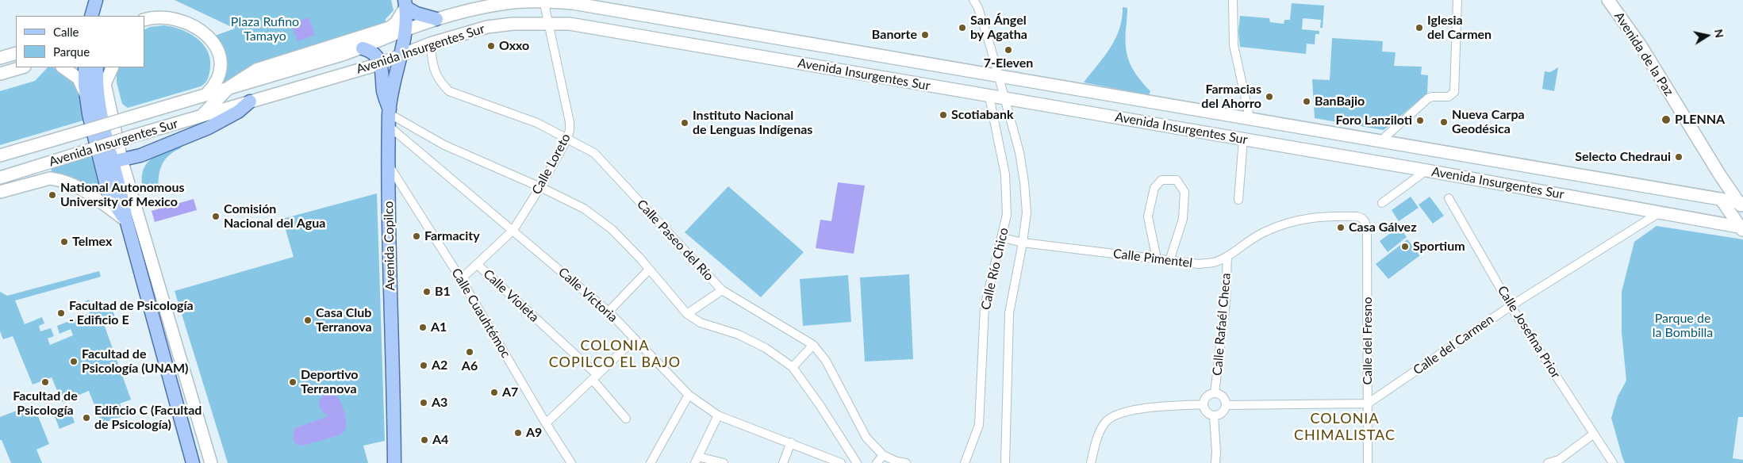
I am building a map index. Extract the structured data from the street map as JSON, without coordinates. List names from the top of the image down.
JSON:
{
  "streets": {
    "main road": ["Avenida Insurgentes Sur", "Avenida de la Paz", "Avenida Copilco"],
    "street": [
      "Calle Loreto",
      "Calle Paseo del Río",
      "Calle Pimentel",
      "Calle Río Chico",
      "Calle Victoria",
      "Calle Violeta",
      "Calle Cuauhtémoc",
      "Calle Rafaél Checa",
      "Calle Josefina Prior",
      "Calle del Fresno",
      "Calle del Carmen"
    ]
  },
  "crossings": [
    ["Avenida Insurgentes Sur", "Avenida de la Paz"],
    ["Avenida Insurgentes Sur", "Calle Loreto"],
    ["Avenida Insurgentes Sur", "Calle Paseo del Río"],
    ["Avenida Insurgentes Sur", "Avenida Copilco"],
    ["Avenida Insurgentes Sur", "Calle Río Chico"],
    ["Avenida Insurgentes Sur", "Calle del Carmen"],
    ["Calle Loreto", "Calle Paseo del Río"],
    ["Calle Loreto", "Calle Victoria"],
    ["Calle Loreto", "Calle Violeta"],
    ["Calle Loreto", "Calle Cuauhtémoc"],
    ["Avenida Copilco", "Calle Victoria"],
    ["Avenida Copilco", "Calle Cuauhtémoc"],
    ["Calle Pimentel", "Calle Río Chico"],
    ["Calle Pimentel", "Calle Rafaél Checa"],
    ["Calle Pimentel", "Calle del Fresno"],
    ["Calle Josefina Prior", "Calle del Carmen"],
    ["Calle del Fresno", "Calle del Carmen"]
  ],
  "districts": ["COLONIA COPILCO EL BAJO", "COLONIA CHIMALISTAC"],
  "parks": ["Plaza Rufino Tamayo", "Parque de la Bombilla"],
  "places": [
    "San Ángel by Agatha",
    "Iglesia del Carmen",
    "Banorte",
    "Oxxo",
    "7-Eleven",
    "Farmacias del Ahorro",
    "BanBajio",
    "Scotiabank",
    "PLENNA",
    "Foro Lanziloti",
    "Nueva Carpa Geodésica",
    "Instituto Nacional de Lenguas Indígenas",
    "Selecto Chedraui",
    "National Autonomous University of Mexico",
    "Comisión Nacional del Agua",
    "Casa Gálvez",
    "Farmacity",
    "Telmex",
    "Sportium",
    "B1",
    "Facultad de Psicología - Edificio E",
    "Casa Club Terranova",
    "A1",
    "A6",
    "Facultad de Psicología (UNAM)",
    "A2",
    "Facultad de Psicología",
    "Deportivo Terranova",
    "A7",
    "A3",
    "Edificio C (Facultad de Psicología)",
    "A9",
    "A4"
  ],
  "legend": ["Calle", "Parque"],
  "north": "right"
}
